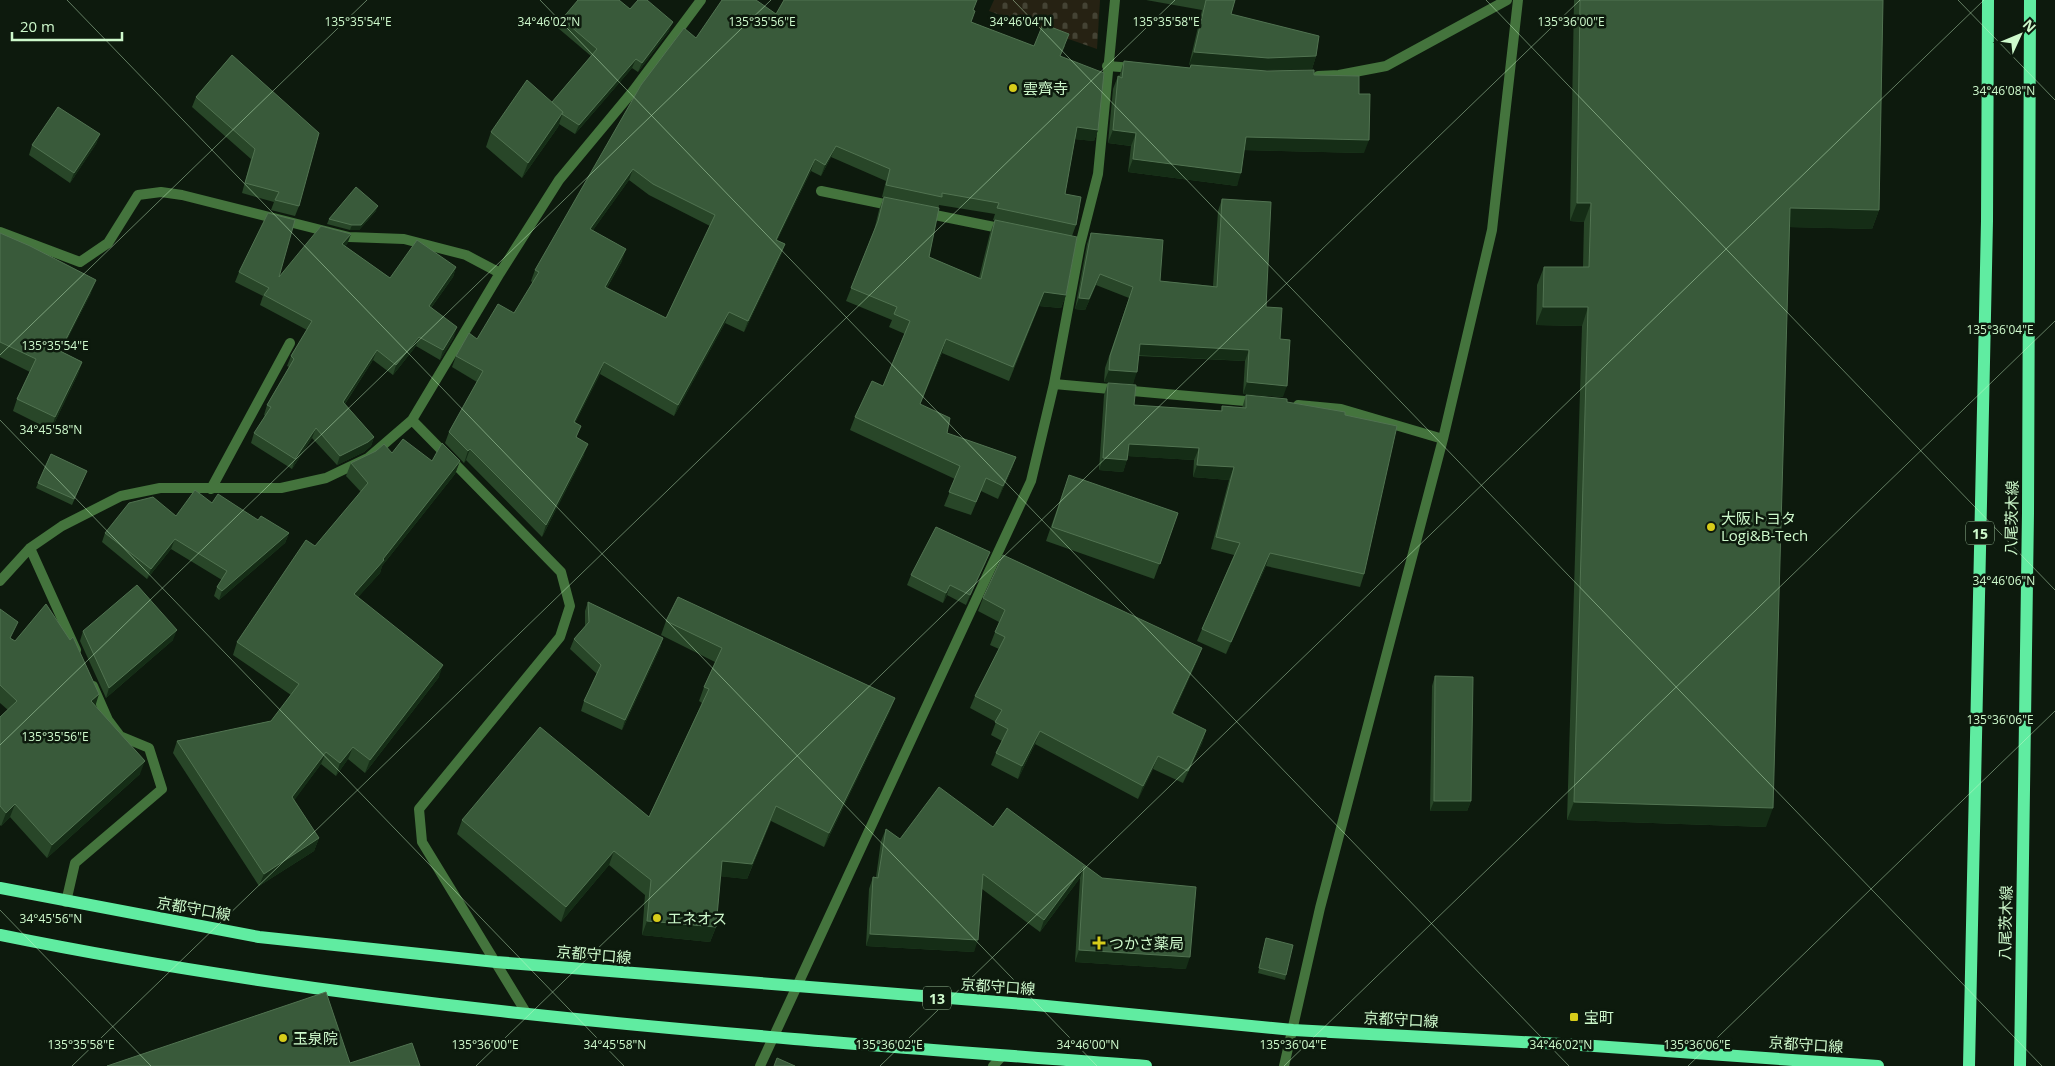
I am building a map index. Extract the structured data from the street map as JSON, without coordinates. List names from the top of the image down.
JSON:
{
  "streets": {
    "main road": [
      "八尾茨木線",
      "15",
      "京都守口線",
      "13"
    ]
  },
  "places": {
    "other": [
      "雲齊寺",
      "大阪トヨタ Logi&B-Tech",
      "エネオス",
      "玉泉院"
    ],
    "health": ["つかさ薬局"],
    "transit": ["宝町"]
  },
  "scale_bar": "20 m",
  "north": "top right",
  "coordinates": [
    "135°35'54\"E",
    "135°35'56\"E",
    "135°35'58\"E",
    "135°36'00\"E",
    "34°46'02\"N",
    "34°46'04\"N",
    "34°46'08\"N",
    "135°36'04\"E",
    "34°45'58\"N",
    "34°46'06\"N",
    "135°36'06\"E",
    "34°45'56\"N",
    "34°46'00\"N",
    "135°36'02\"E"
  ]
}
